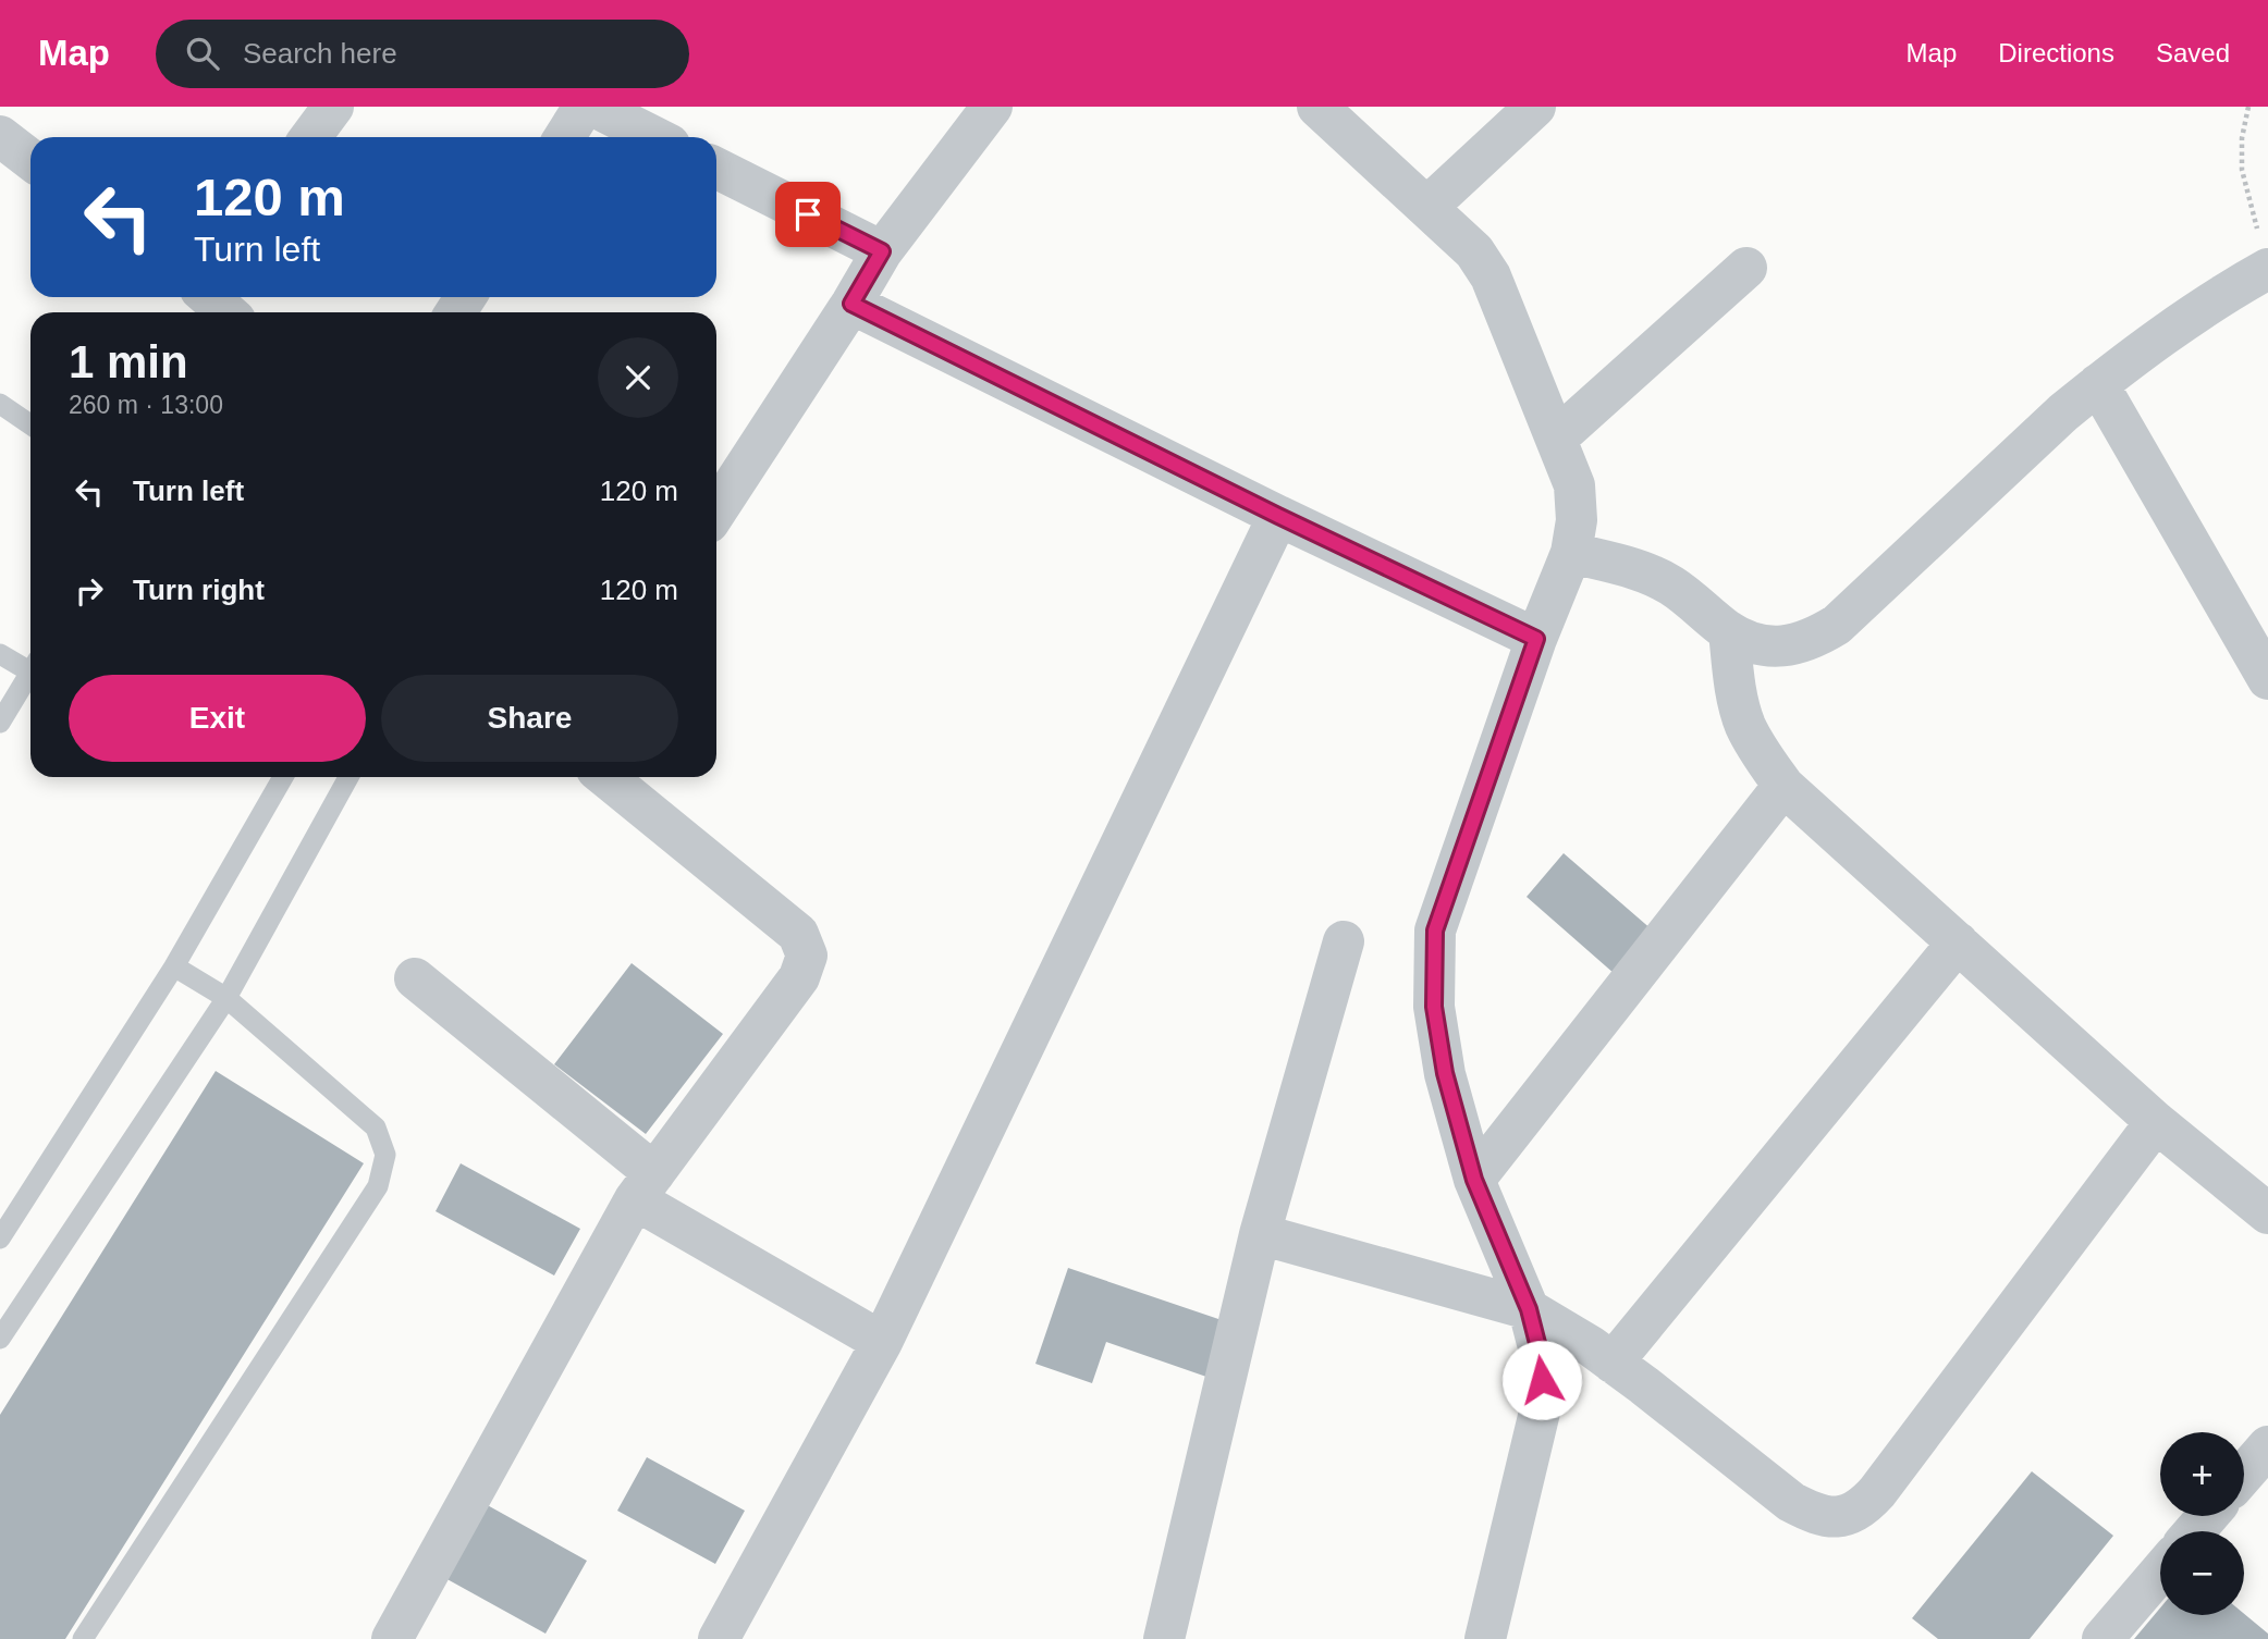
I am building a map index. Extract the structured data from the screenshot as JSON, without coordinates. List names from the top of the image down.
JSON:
{
  "page": {
    "header": "Map",
    "search": "Search here",
    "nav": ["Map", "Directions", "Saved"],
    "turn": ["120 m", "Turn left"],
    "heading": ["1 min", "260 m · 13:00"],
    "list": [
      {
        "name": "Turn left",
        "value": "120 m"
      },
      {
        "name": "Turn right",
        "value": "120 m"
      }
    ],
    "buttons": ["Exit", "Share"],
    "map_buttons": ["+", "−"]
  }
}
